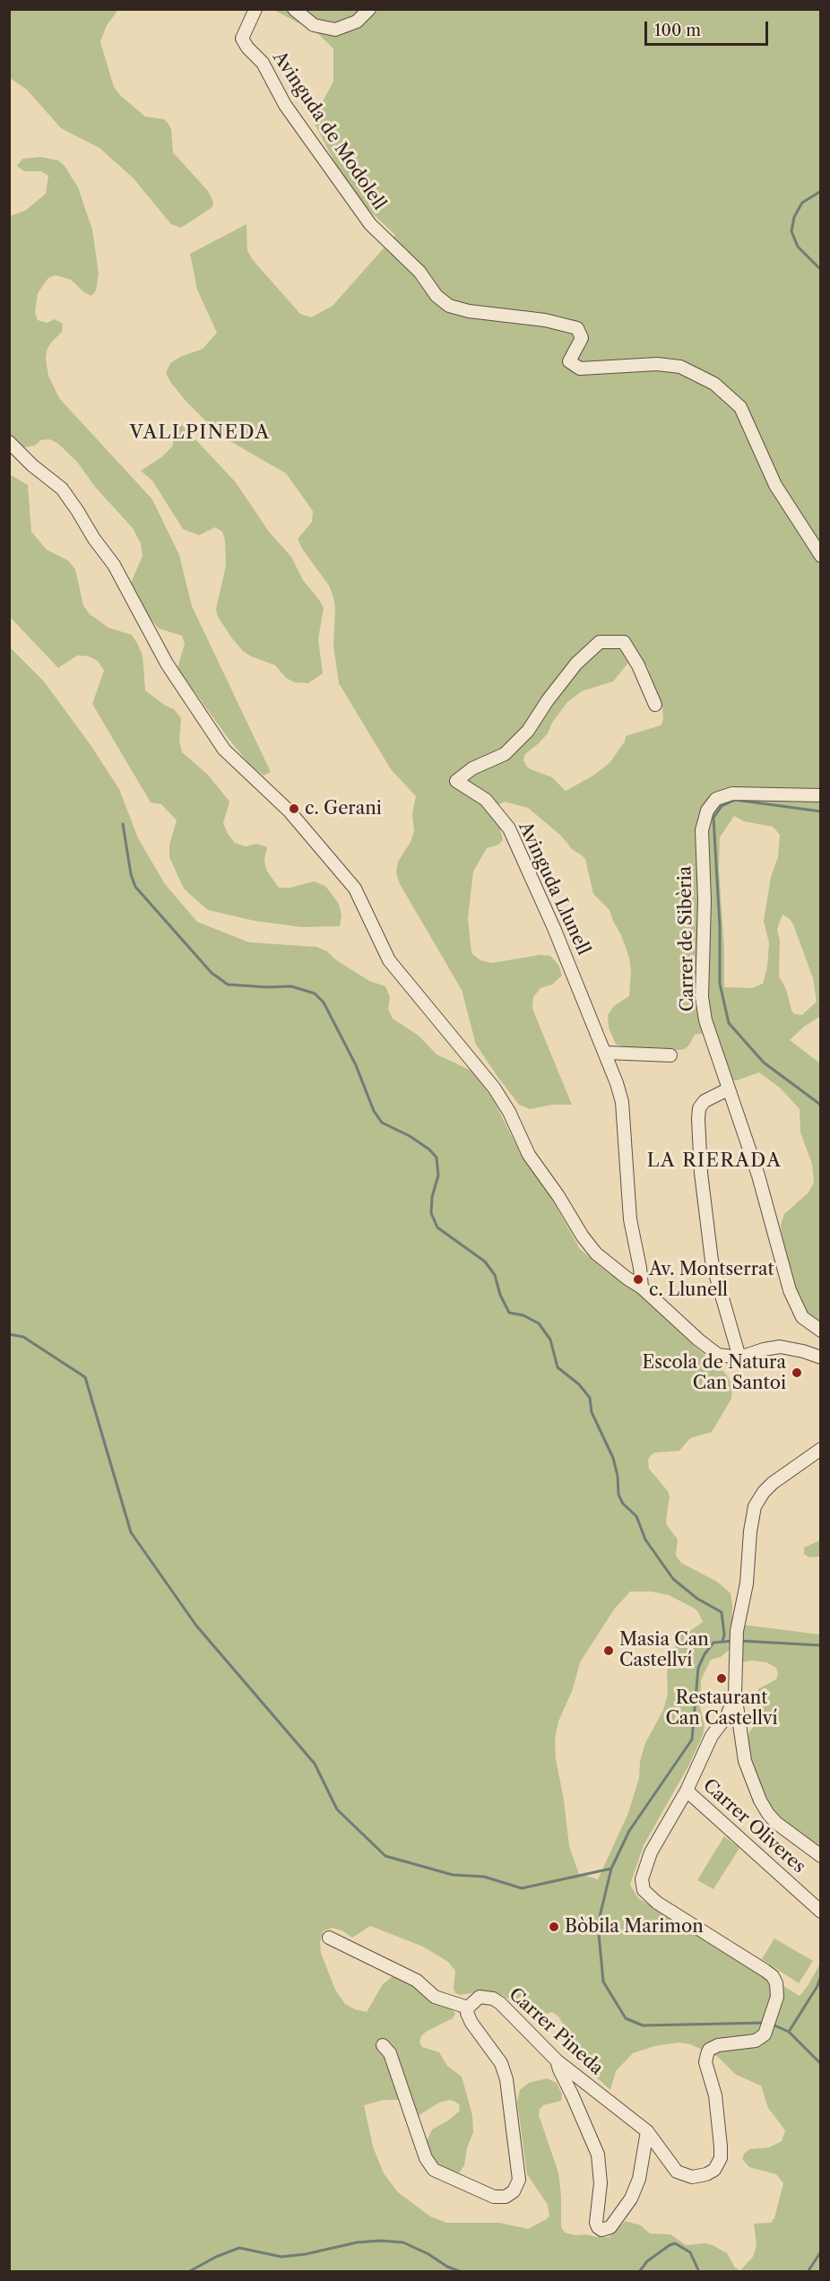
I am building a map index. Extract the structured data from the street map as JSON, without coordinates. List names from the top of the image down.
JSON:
{
  "streets": {
    "street": [
      "Avinguda de Modolell",
      "Avinguda Llunell",
      "Carrer de Sibèria",
      "Carrer Oliveres",
      "Carrer Pineda"
    ]
  },
  "crossings": [
    ["Carrer Oliveres", "Carrer Pineda"]
  ],
  "districts": ["VALLPINEDA", "LA RIERADA"],
  "places": [
    "c. Gerani",
    "Av. Montserrat c. Llunell",
    "Escola de Natura Can Santoi",
    "Masia Can Castellví",
    "Restaurant Can Castellví",
    "Bòbila Marimon"
  ],
  "scale_bar": "100 m"
}
